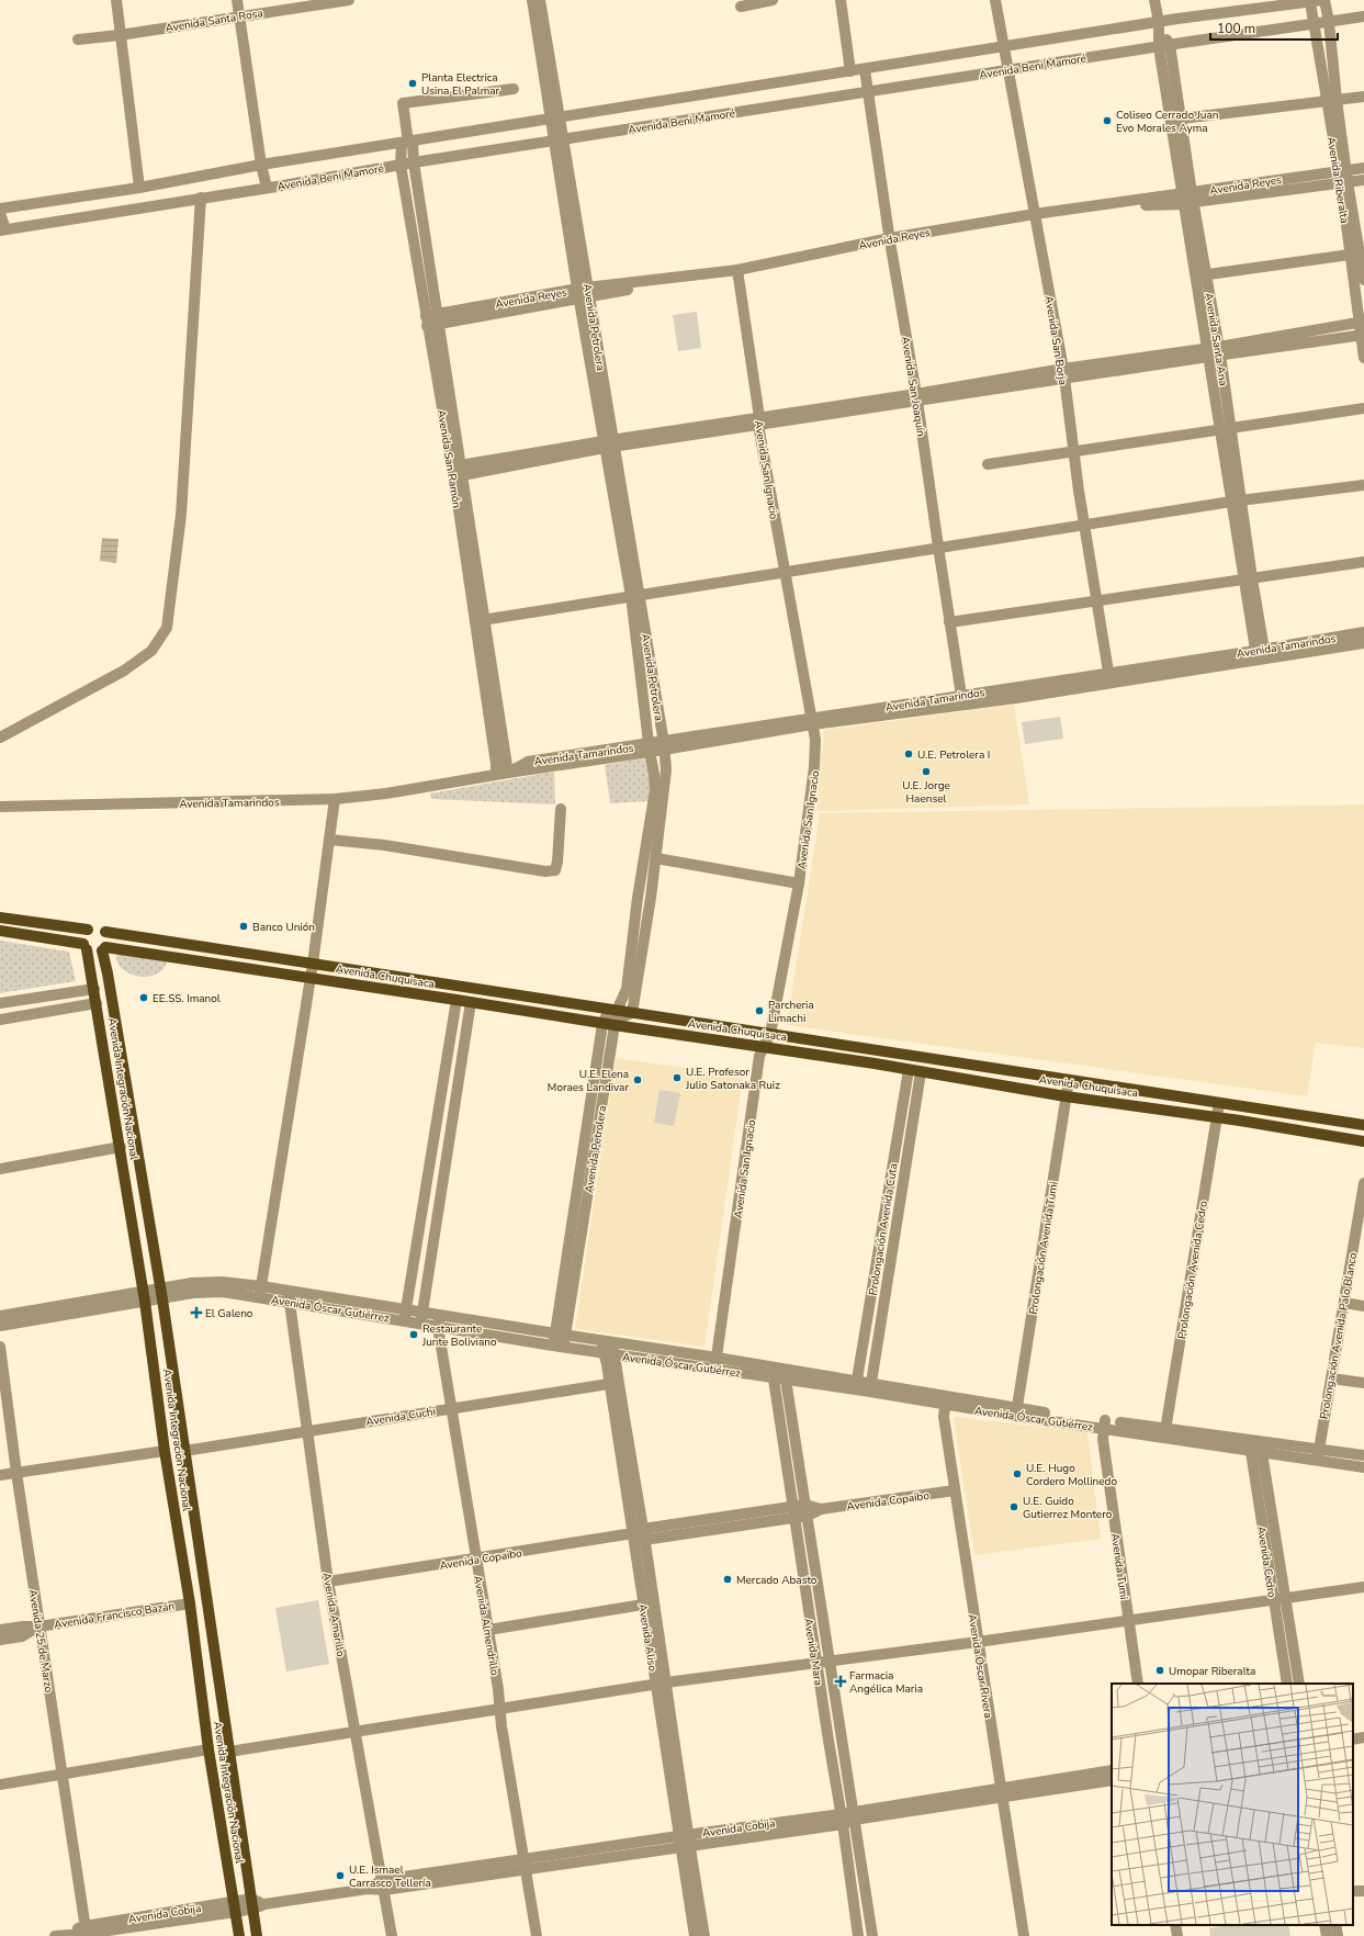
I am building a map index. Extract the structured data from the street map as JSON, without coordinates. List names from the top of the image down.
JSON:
{
  "streets": {
    "main road": ["Avenida Chuquisaca", "Avenida Integración Nacional"],
    "street": [
      "Avenida Santa Rosa",
      "Avenida Beni Mamoré",
      "Avenida Riberalta",
      "Avenida Reyes",
      "Avenida Petrolera",
      "Avenida Santa Ana",
      "Avenida San Borja",
      "Avenida San Joaquín",
      "Avenida San Ramón",
      "Avenida San Ignacio",
      "Avenida Tamarindos",
      "Prolongación Avenida Cuta",
      "Prolongación Avenida Tumi",
      "Prolongación Avenida Cedro",
      "Avenida Óscar Gutiérrez",
      "Prolongación Avenida Palo Blanco",
      "Avenida Cuchi",
      "Avenida Copaibo",
      "Avenida Cedro",
      "Avenida Tumi",
      "Avenida Francisco Bazán",
      "Avenida Amarillo",
      "Avenida Almendrillo",
      "Avenida Aliso",
      "Avenida 25 de Marzo",
      "Avenida Mara",
      "Avenida Óscar Rivera",
      "Avenida Cobija"
    ]
  },
  "crossings": [
    ["Avenida Beni Mamoré", "Avenida Riberalta"],
    ["Avenida Beni Mamoré", "Avenida Petrolera"],
    ["Avenida Beni Mamoré", "Avenida Santa Ana"],
    ["Avenida Beni Mamoré", "Avenida San Borja"],
    ["Avenida Beni Mamoré", "Avenida San Joaquín"],
    ["Avenida Beni Mamoré", "Avenida San Ramón"],
    ["Avenida Riberalta", "Avenida Reyes"],
    ["Avenida Reyes", "Avenida Petrolera"],
    ["Avenida Reyes", "Avenida Santa Ana"],
    ["Avenida Reyes", "Avenida San Borja"],
    ["Avenida Reyes", "Avenida San Joaquín"],
    ["Avenida Reyes", "Avenida San Ramón"],
    ["Avenida Reyes", "Avenida San Ignacio"],
    ["Avenida Petrolera", "Avenida Tamarindos"],
    ["Avenida Petrolera", "Avenida Chuquisaca"],
    ["Avenida Petrolera", "Avenida Óscar Gutiérrez"],
    ["Avenida Santa Ana", "Avenida Tamarindos"],
    ["Avenida San Borja", "Avenida Tamarindos"],
    ["Avenida San Joaquín", "Avenida Tamarindos"],
    ["Avenida San Ramón", "Avenida Tamarindos"],
    ["Avenida San Ignacio", "Avenida Tamarindos"],
    ["Avenida San Ignacio", "Avenida Chuquisaca"],
    ["Avenida San Ignacio", "Avenida Óscar Gutiérrez"],
    ["Avenida Chuquisaca", "Avenida Integración Nacional"],
    ["Avenida Chuquisaca", "Prolongación Avenida Cuta"],
    ["Avenida Chuquisaca", "Prolongación Avenida Tumi"],
    ["Avenida Chuquisaca", "Prolongación Avenida Cedro"],
    ["Avenida Integración Nacional", "Avenida Óscar Gutiérrez"],
    ["Avenida Integración Nacional", "Avenida Cuchi"],
    ["Avenida Integración Nacional", "Avenida Francisco Bazán"],
    ["Avenida Integración Nacional", "Avenida Cobija"],
    ["Prolongación Avenida Cuta", "Avenida Óscar Gutiérrez"],
    ["Prolongación Avenida Tumi", "Avenida Óscar Gutiérrez"],
    ["Prolongación Avenida Cedro", "Avenida Óscar Gutiérrez"],
    ["Avenida Óscar Gutiérrez", "Prolongación Avenida Palo Blanco"],
    ["Avenida Óscar Gutiérrez", "Avenida Cedro"],
    ["Avenida Óscar Gutiérrez", "Avenida Tumi"],
    ["Avenida Óscar Gutiérrez", "Avenida Amarillo"],
    ["Avenida Óscar Gutiérrez", "Avenida Almendrillo"],
    ["Avenida Óscar Gutiérrez", "Avenida Aliso"],
    ["Avenida Óscar Gutiérrez", "Avenida Mara"],
    ["Avenida Óscar Gutiérrez", "Avenida Óscar Rivera"],
    ["Avenida Cuchi", "Avenida Amarillo"],
    ["Avenida Cuchi", "Avenida Almendrillo"],
    ["Avenida Cuchi", "Avenida Aliso"],
    ["Avenida Copaibo", "Avenida Amarillo"],
    ["Avenida Copaibo", "Avenida Almendrillo"],
    ["Avenida Copaibo", "Avenida Aliso"],
    ["Avenida Copaibo", "Avenida Mara"],
    ["Avenida Copaibo", "Avenida Óscar Rivera"],
    ["Avenida Francisco Bazán", "Avenida 25 de Marzo"],
    ["Avenida Amarillo", "Avenida Cobija"],
    ["Avenida Almendrillo", "Avenida Cobija"],
    ["Avenida Aliso", "Avenida Cobija"],
    ["Avenida 25 de Marzo", "Avenida Cobija"],
    ["Avenida Mara", "Avenida Cobija"],
    ["Avenida Óscar Rivera", "Avenida Cobija"]
  ],
  "places": {
    "other": [
      "Planta Electrica Usina El Palmar",
      "Coliseo Cerrado Juan Evo Morales Ayma",
      "U.E. Petrolera I",
      "U.E. Jorge Haensel",
      "Banco Unión",
      "EE.SS. Imanol",
      "Parcheria Limachi",
      "U.E. Profesor Julio Satonaka Ruiz",
      "U.E. Elena Moraes Landivar",
      "Restaurante Junte Boliviano",
      "U.E. Hugo Cordero Mollinedo",
      "U.E. Guido Gutierrez Montero",
      "Mercado Abasto",
      "Umopar Riberalta",
      "U.E. Ismael Carrasco Tellería"
    ],
    "health": ["El Galeno", "Farmacia Angélica Maria"]
  },
  "scale_bar": "100 m"
}
